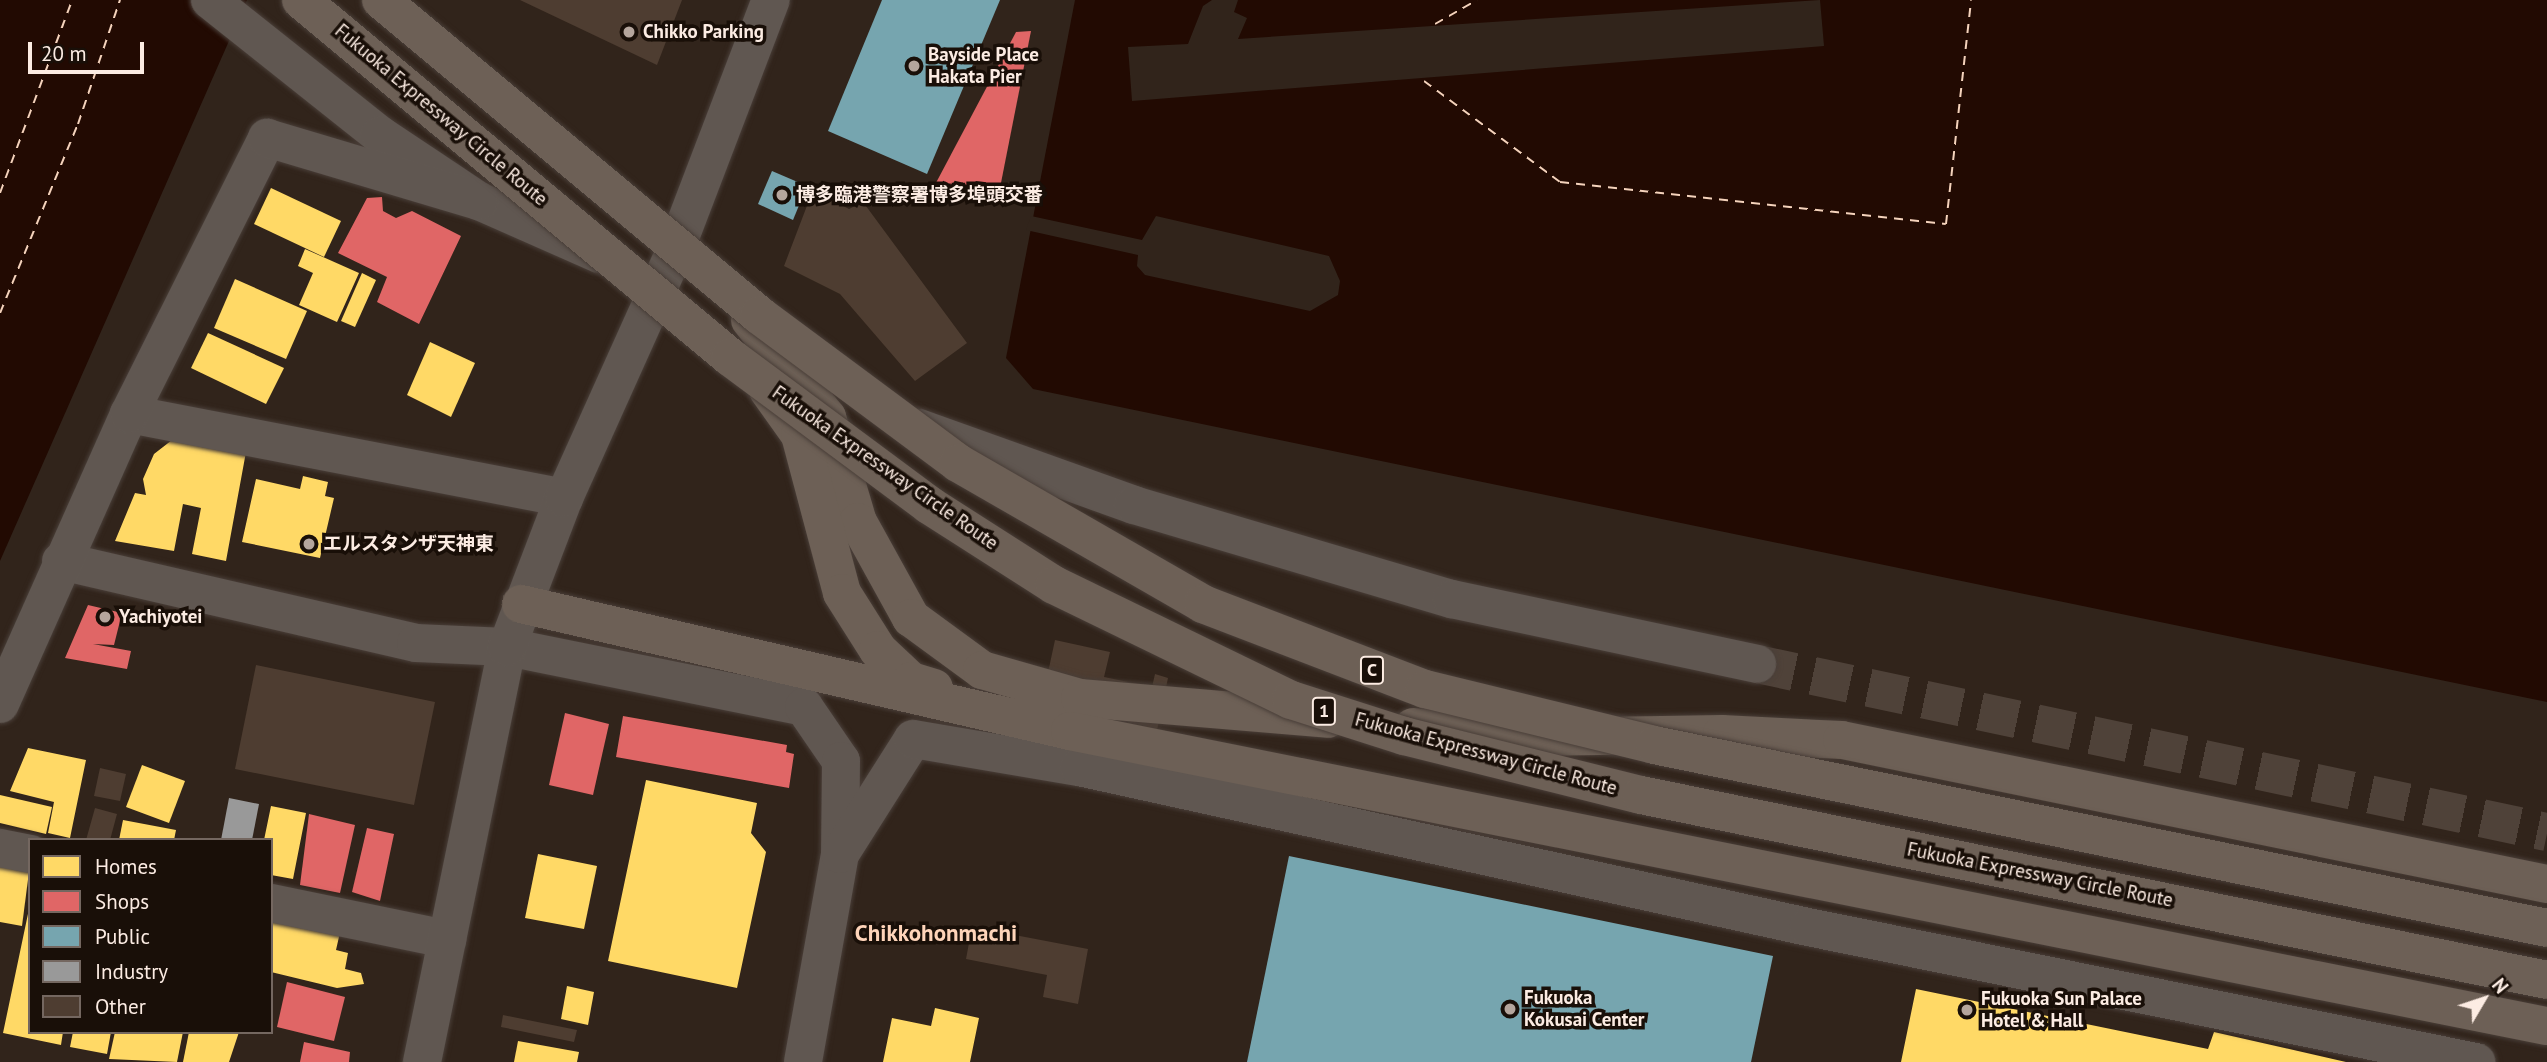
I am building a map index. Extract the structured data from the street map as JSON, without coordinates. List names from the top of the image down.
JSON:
{
  "streets": {
    "highway": ["Fukuoka Expressway Circle Route", "C", "1"]
  },
  "districts": ["Chikkohonmachi"],
  "places": [
    "Chikko Parking",
    "Bayside Place Hakata Pier",
    "博多臨港警察署博多埠頭交番",
    "エルスタンザ天神東",
    "Yachiyotei",
    "Fukuoka Kokusai Center",
    "Fukuoka Sun Palace Hotel & Hall"
  ],
  "legend": [
    "Homes",
    "Shops",
    "Public",
    "Industry",
    "Other"
  ],
  "scale_bar": "20 m",
  "north": "top right"
}
